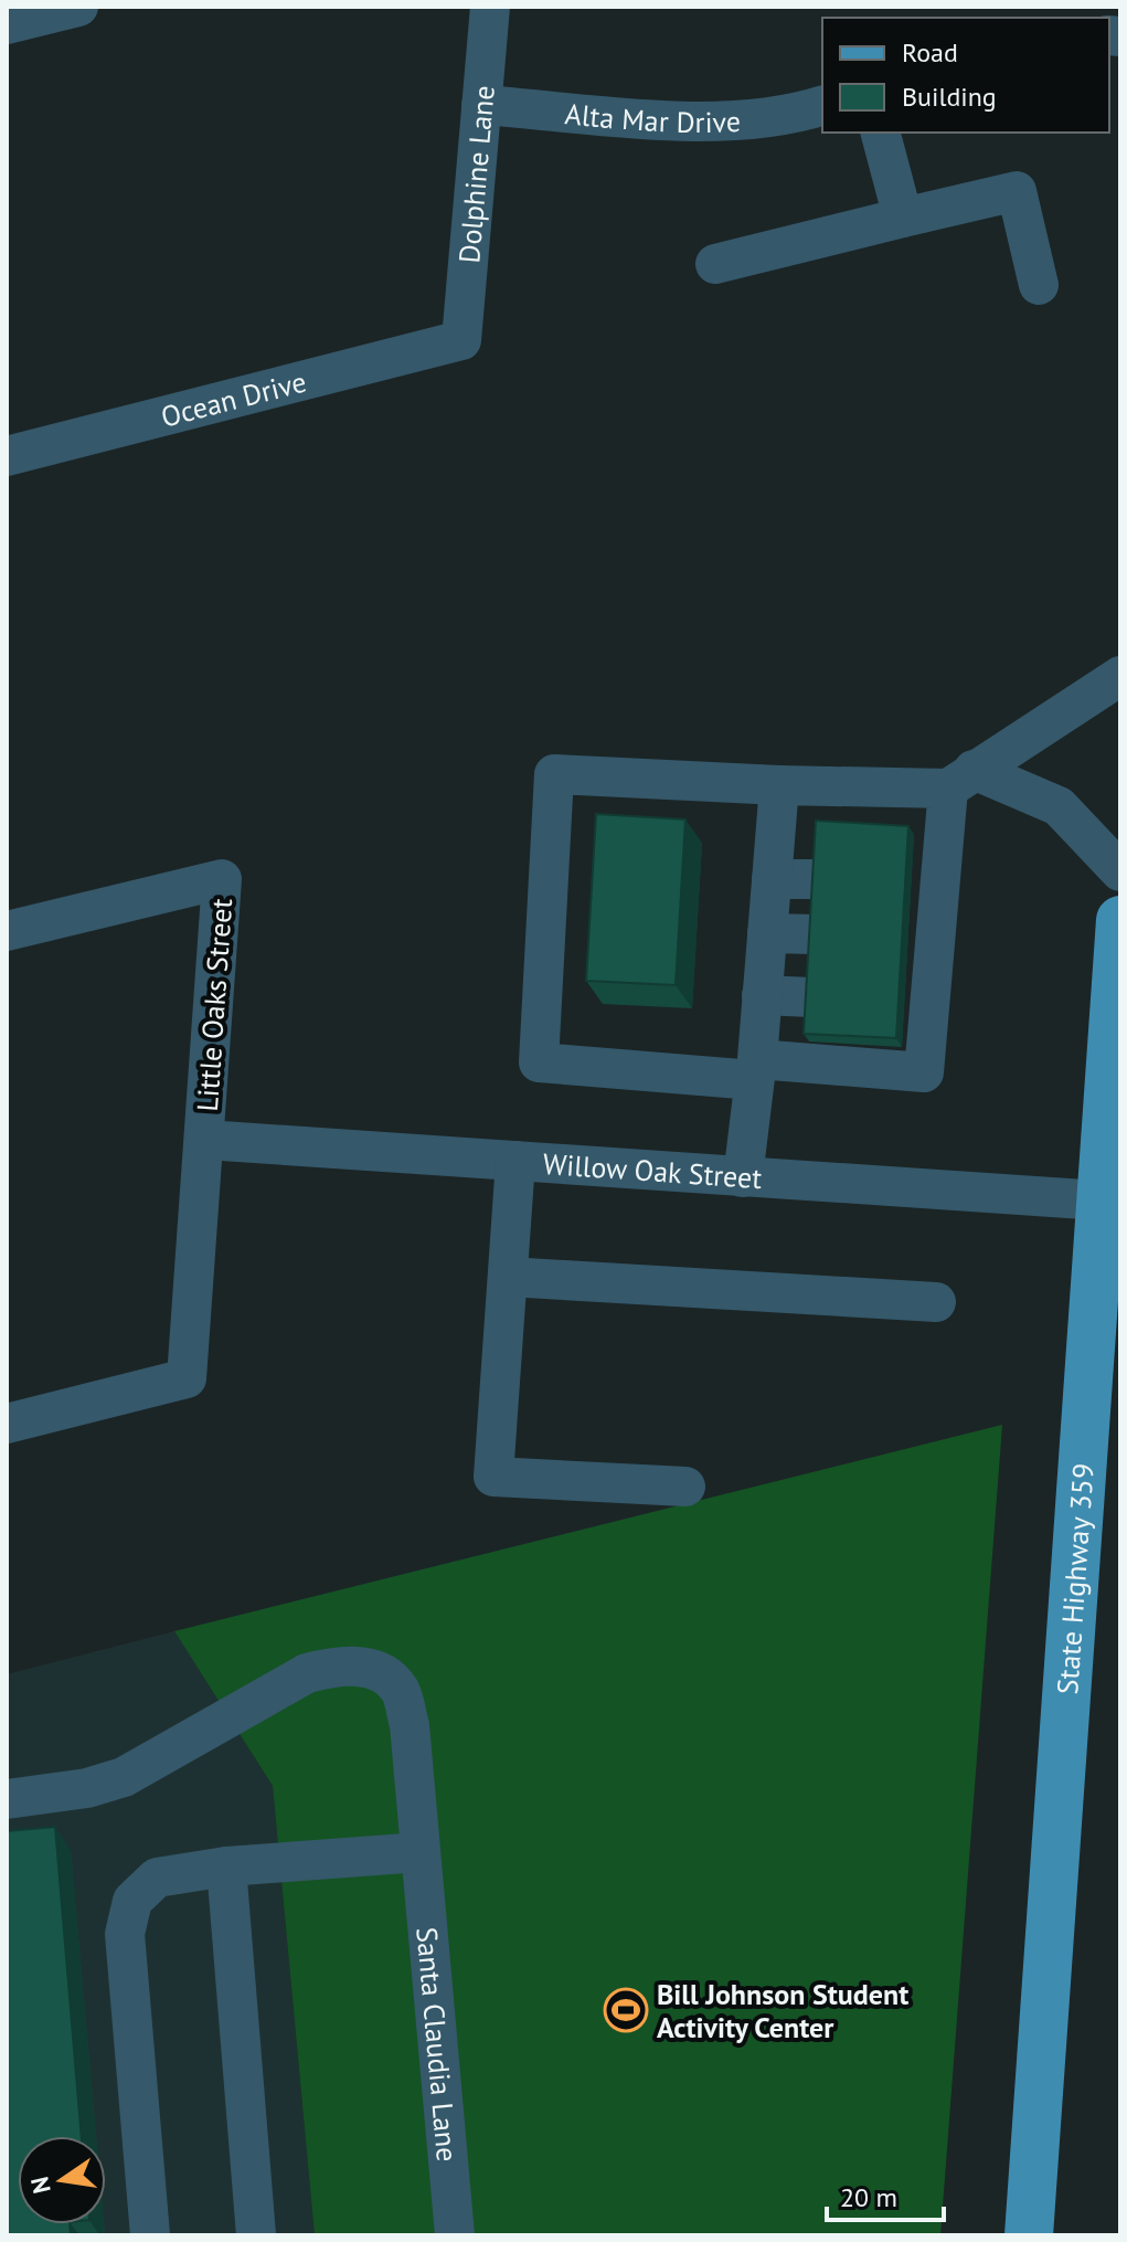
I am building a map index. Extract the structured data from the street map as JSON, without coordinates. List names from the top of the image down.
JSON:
{
  "streets": {
    "main road": ["State Highway 359"],
    "street": [
      "Alta Mar Drive",
      "Dolphine Lane",
      "Ocean Drive",
      "Little Oaks Street",
      "Willow Oak Street",
      "Santa Claudia Lane"
    ]
  },
  "crossings": [
    ["Alta Mar Drive", "Dolphine Lane"],
    ["Dolphine Lane", "Ocean Drive"],
    ["Little Oaks Street", "Willow Oak Street"],
    ["Willow Oak Street", "State Highway 359"]
  ],
  "places": {
    "sports": ["Bill Johnson Student Activity Center"]
  },
  "legend": ["Road", "Building"],
  "scale_bar": "20 m",
  "north": "left"
}
